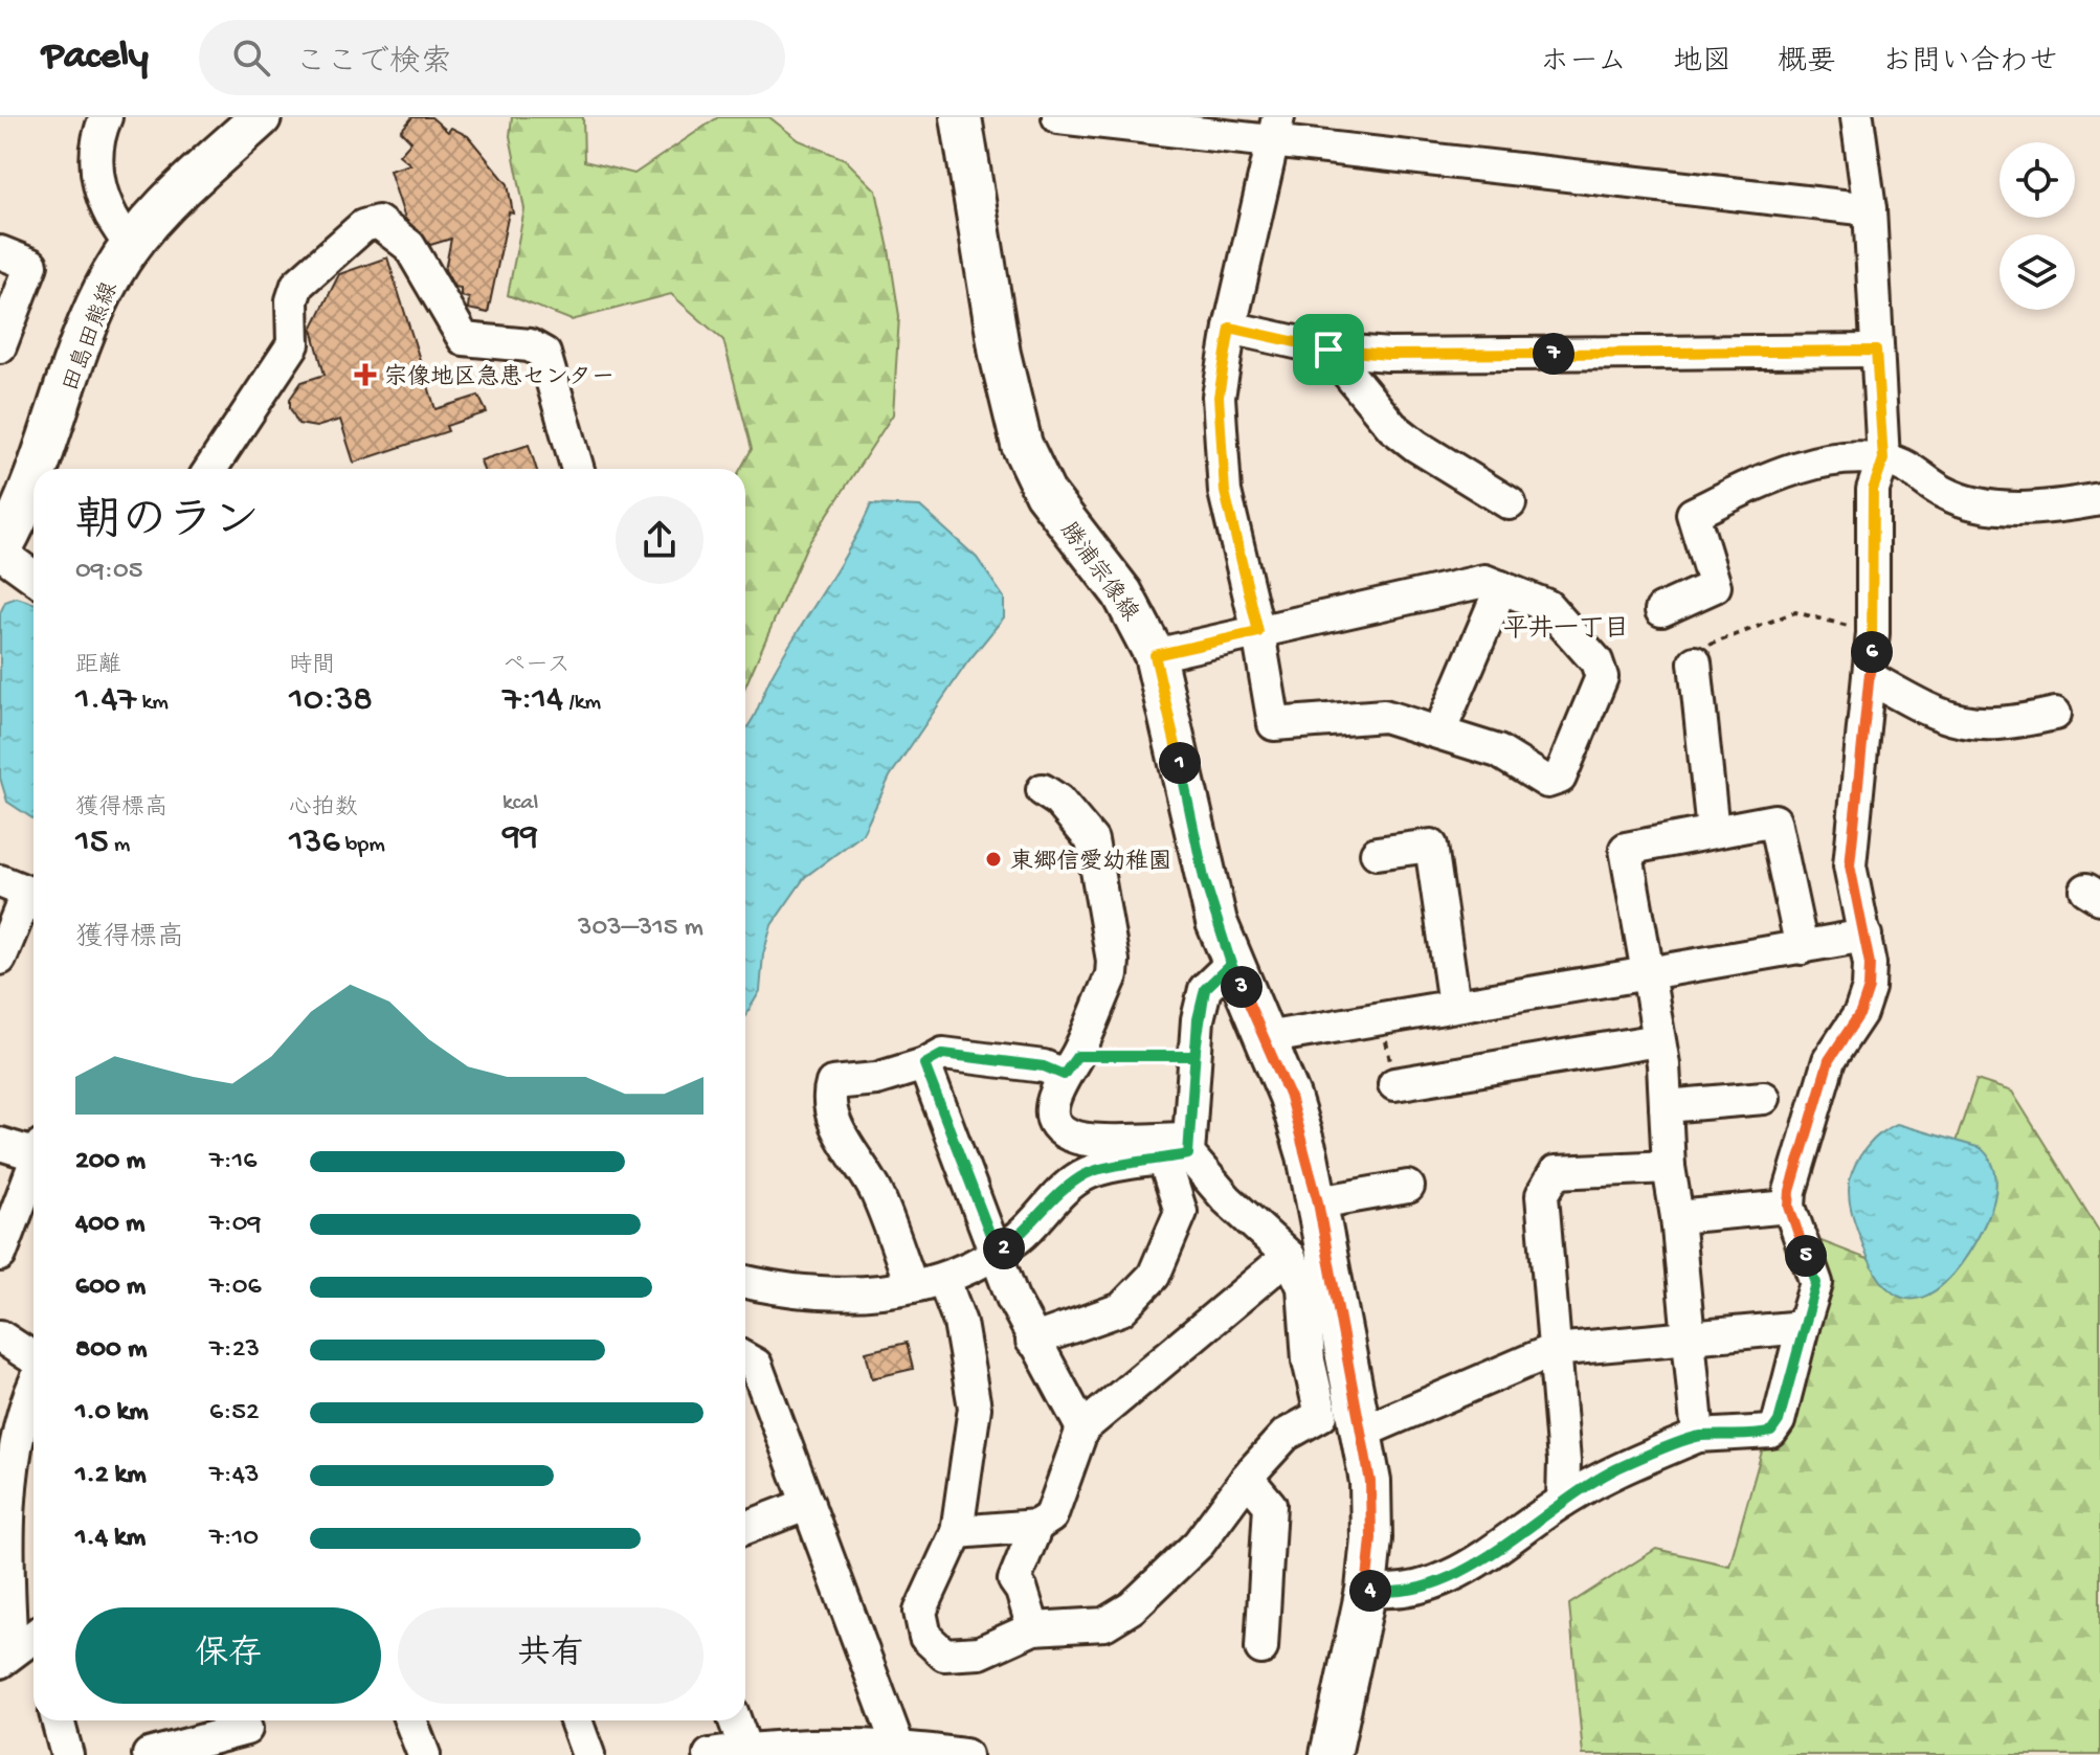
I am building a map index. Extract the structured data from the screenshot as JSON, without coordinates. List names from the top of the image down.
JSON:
{
  "streets": {
    "main road": ["田島田熊線", "勝浦宗像線"]
  },
  "districts": ["平井一丁目"],
  "places": {
    "health": ["宗像地区急患センター"],
    "other": ["東郷信愛幼稚園"]
  },
  "page": {
    "header": "Pacely",
    "search": "ここで検索",
    "nav": [
      "ホーム",
      "地図",
      "概要",
      "お問い合わせ"
    ],
    "pins": [
      "7",
      "6",
      "1",
      "3",
      "2",
      "5",
      "4"
    ],
    "heading": ["朝のラン", "09:05"],
    "stats": [
      ["距離", "1.47 km"],
      ["時間", "10:38"],
      ["ペース", "7:14 /km"],
      ["獲得標高", "15 m"],
      ["心拍数", "136 bpm"],
      ["kcal", "99"]
    ],
    "chart": ["獲得標高", "303–315 m"],
    "list": [
      {
        "name": "200 m",
        "note": "7:16"
      },
      {
        "name": "400 m",
        "note": "7:09"
      },
      {
        "name": "600 m",
        "note": "7:06"
      },
      {
        "name": "800 m",
        "note": "7:23"
      },
      {
        "name": "1.0 km",
        "note": "6:52"
      },
      {
        "name": "1.2 km",
        "note": "7:43"
      },
      {
        "name": "1.4 km",
        "note": "7:10"
      }
    ],
    "buttons": ["保存", "共有"]
  }
}
